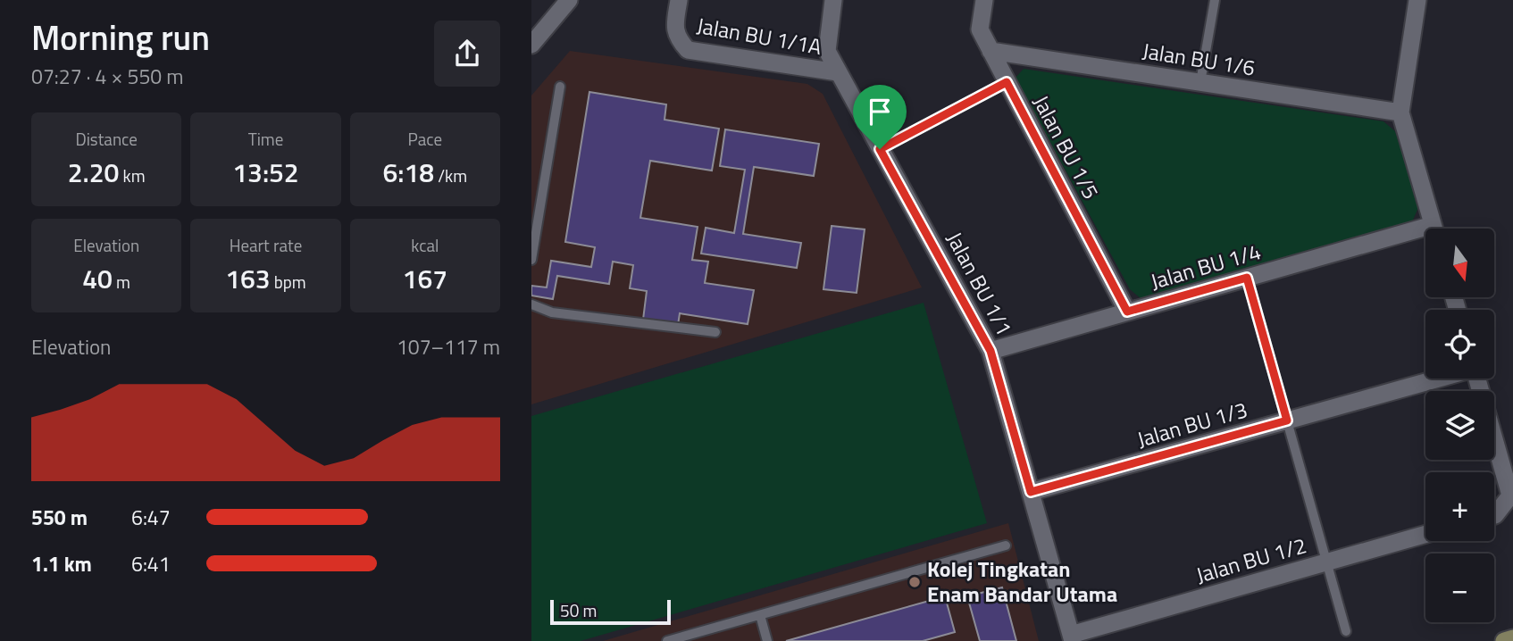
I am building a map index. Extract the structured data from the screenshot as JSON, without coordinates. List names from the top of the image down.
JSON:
{
  "streets": {
    "street": [
      "Jalan BU 1/1A",
      "Jalan BU 1/6",
      "Jalan BU 1/5",
      "Jalan BU 1/4",
      "Jalan BU 1/1",
      "Jalan BU 1/3",
      "Jalan BU 1/2"
    ]
  },
  "crossings": [
    ["Jalan BU 1/1A", "Jalan BU 1/1"],
    ["Jalan BU 1/6", "Jalan BU 1/5"],
    ["Jalan BU 1/5", "Jalan BU 1/4"],
    ["Jalan BU 1/4", "Jalan BU 1/1"],
    ["Jalan BU 1/1", "Jalan BU 1/3"],
    ["Jalan BU 1/1", "Jalan BU 1/2"]
  ],
  "places": ["Kolej Tingkatan Enam Bandar Utama"],
  "scale_bar": "50 m",
  "north": "bottom",
  "page": {
    "heading": ["Morning run", "07:27 · 4 × 550 m"],
    "stats": [
      ["Distance", "2.20 km"],
      ["Time", "13:52"],
      ["Pace", "6:18 /km"],
      ["Elevation", "40 m"],
      ["Heart rate", "163 bpm"],
      ["kcal", "167"]
    ],
    "map_buttons": ["+", "−"],
    "chart": ["Elevation", "107–117 m"],
    "list": [
      {
        "name": "550 m",
        "note": "6:47"
      },
      {
        "name": "1.1 km",
        "note": "6:41"
      }
    ],
    "scale": "50 m"
  }
}
